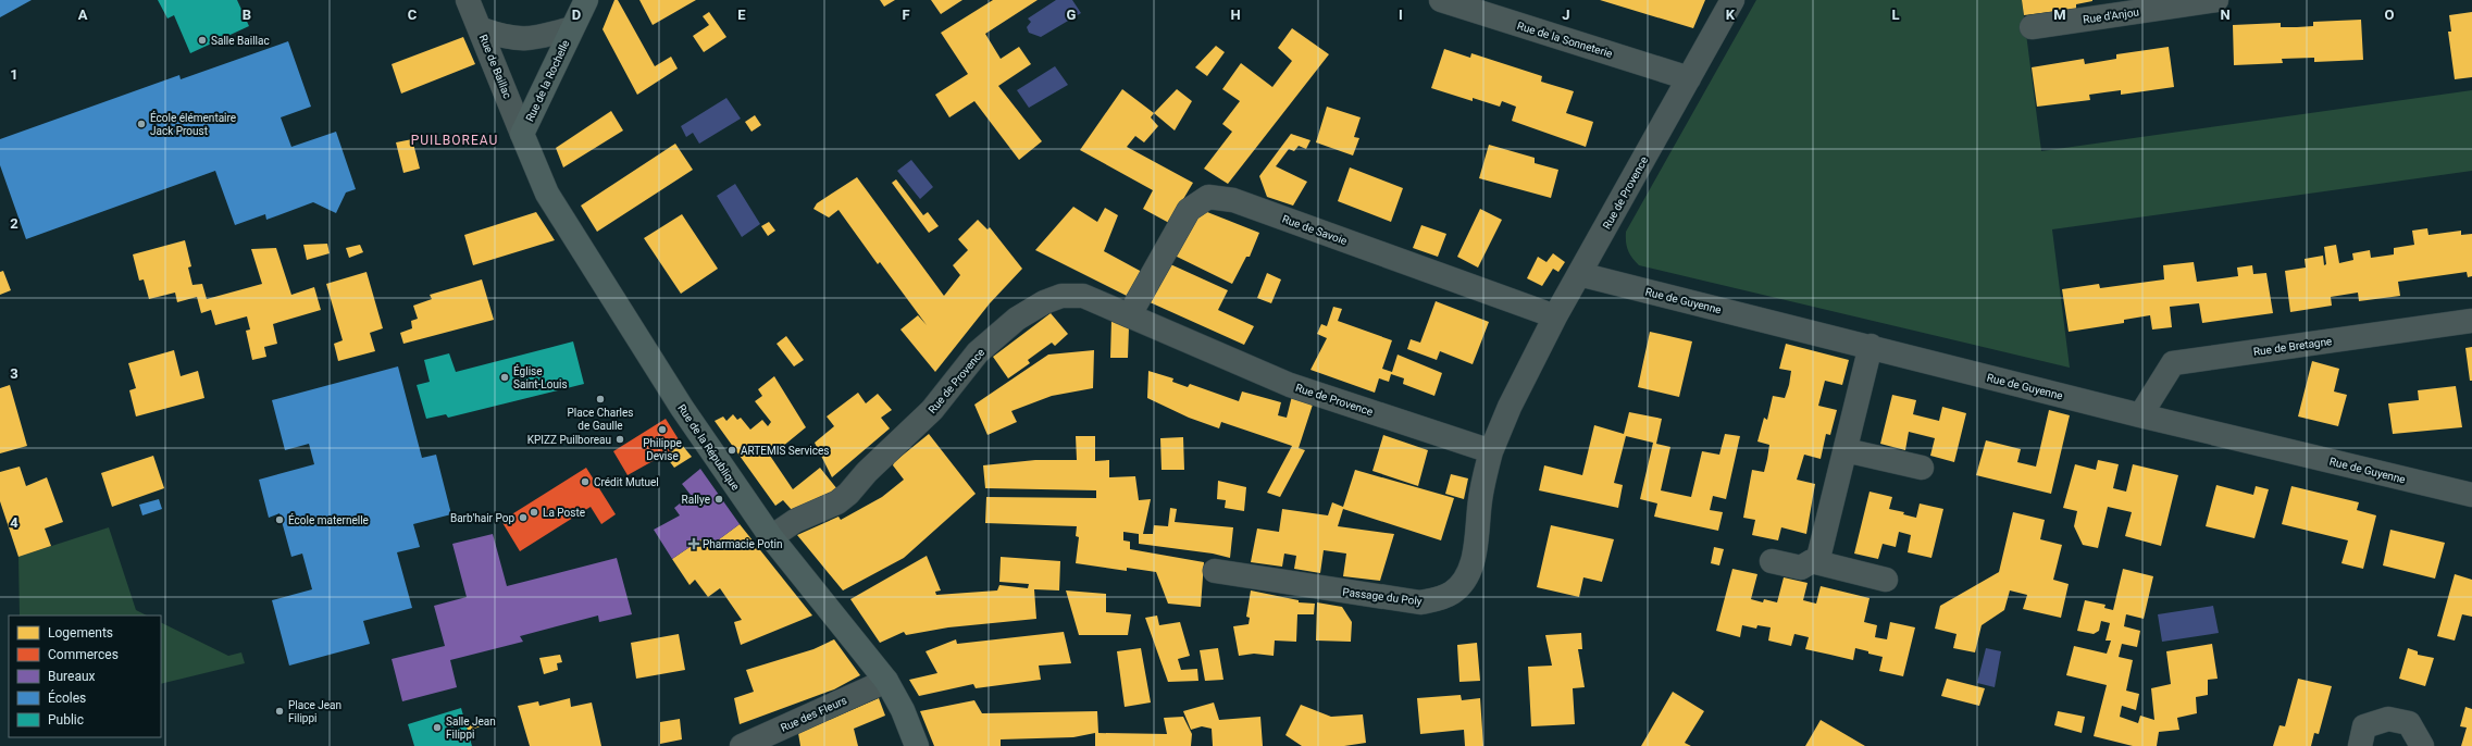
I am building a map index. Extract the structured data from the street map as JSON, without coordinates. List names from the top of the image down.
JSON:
{
  "streets": {
    "main road": ["Rue de la Rochelle", "Rue de la République"],
    "street": [
      "Rue d'Anjou",
      "Rue de la Sonneterie",
      "Rue de Baillac",
      "Rue de Provence",
      "Rue de Savoie",
      "Rue de Guyenne",
      "Rue de Bretagne",
      "Passage du Poly",
      "Rue des Fleurs"
    ]
  },
  "crossings": [
    ["Rue de la Sonneterie", "Rue de Provence"],
    ["Rue de Baillac", "Rue de la Rochelle"],
    ["Rue de Baillac", "Rue de la République"],
    ["Rue de la Rochelle", "Rue de la République"],
    ["Rue de Provence", "Rue de Savoie"],
    ["Rue de Provence", "Rue de Guyenne"],
    ["Rue de Provence", "Rue de la République"],
    ["Rue de Provence", "Passage du Poly"],
    ["Rue de Guyenne", "Rue de Bretagne"],
    ["Rue de la République", "Rue des Fleurs"]
  ],
  "districts": ["PUILBOREAU"],
  "places": {
    "other": [
      "Salle Baillac",
      "École élémentaire Jack Proust",
      "Église Saint-Louis",
      "Place Charles de Gaulle",
      "Philippe Devise",
      "KPIZZ Puilboreau",
      "ARTEMIS Services",
      "Crédit Mutuel",
      "Rallye",
      "La Poste",
      "Barb'hair Pop",
      "École maternelle",
      "Place Jean Filippi",
      "Salle Jean Filippi"
    ],
    "health": ["Pharmacie Potin"]
  },
  "legend": [
    "Logements",
    "Commerces",
    "Bureaux",
    "Écoles",
    "Public"
  ],
  "grid": {
    "columns": [
      "A",
      "B",
      "C",
      "D",
      "E",
      "F",
      "G",
      "H",
      "I",
      "J",
      "K",
      "L",
      "M",
      "N",
      "O"
    ],
    "rows": [
      "1",
      "2",
      "3",
      "4"
    ]
  }
}
